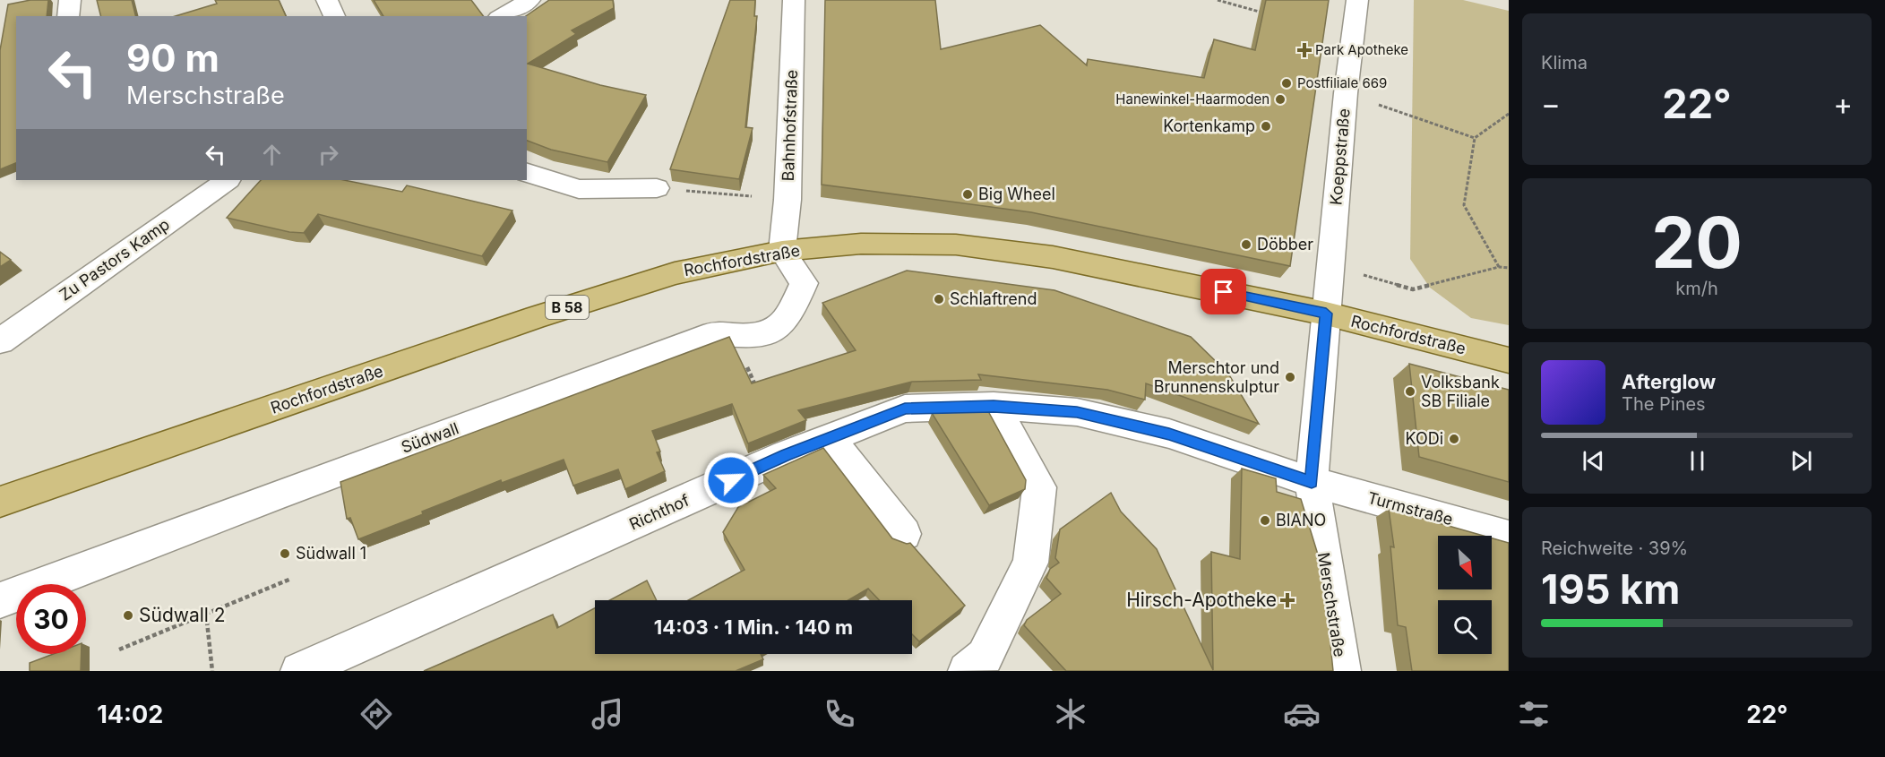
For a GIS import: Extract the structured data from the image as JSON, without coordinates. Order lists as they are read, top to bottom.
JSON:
{
  "streets": {
    "main road": ["Rochfordstraße", "B 58"],
    "street": [
      "Bahnhofstraße",
      "Koeppstraße",
      "Zu Pastors Kamp",
      "Südwall",
      "Turmstraße",
      "Richthof",
      "Merschstraße"
    ]
  },
  "crossings": [
    ["Bahnhofstraße", "Rochfordstraße"],
    ["Bahnhofstraße", "Südwall"],
    ["Koeppstraße", "Rochfordstraße"],
    ["Koeppstraße", "Merschstraße"],
    ["Rochfordstraße", "Südwall"],
    ["Rochfordstraße", "Merschstraße"],
    ["Turmstraße", "Richthof"],
    ["Turmstraße", "Merschstraße"],
    ["Richthof", "Merschstraße"]
  ],
  "places": {
    "health": ["Park Apotheke", "Hirsch-Apotheke"],
    "other": [
      "Postfiliale 669",
      "Hanewinkel-Haarmoden",
      "Kortenkamp",
      "Big Wheel",
      "Döbber",
      "Schlaftrend",
      "Merschtor und Brunnenskulptur",
      "Volksbank SB Filiale",
      "KODi",
      "BIANO",
      "Südwall 1",
      "Südwall 2"
    ]
  },
  "north": "bottom right",
  "page": {
    "tile": [
      "Klima",
      ["20", "km/h"],
      ["Reichweite · 39%", "195 km"]
    ],
    "turn": ["90 m", "Merschstraße"],
    "heat": ["−", "22°", "+"],
    "song": ["Afterglow", "The Pines"],
    "limit": "30",
    "trip": "14:03 · 1 Min. · 140 m",
    "tabs": ["14:02", "22°"]
  }
}
